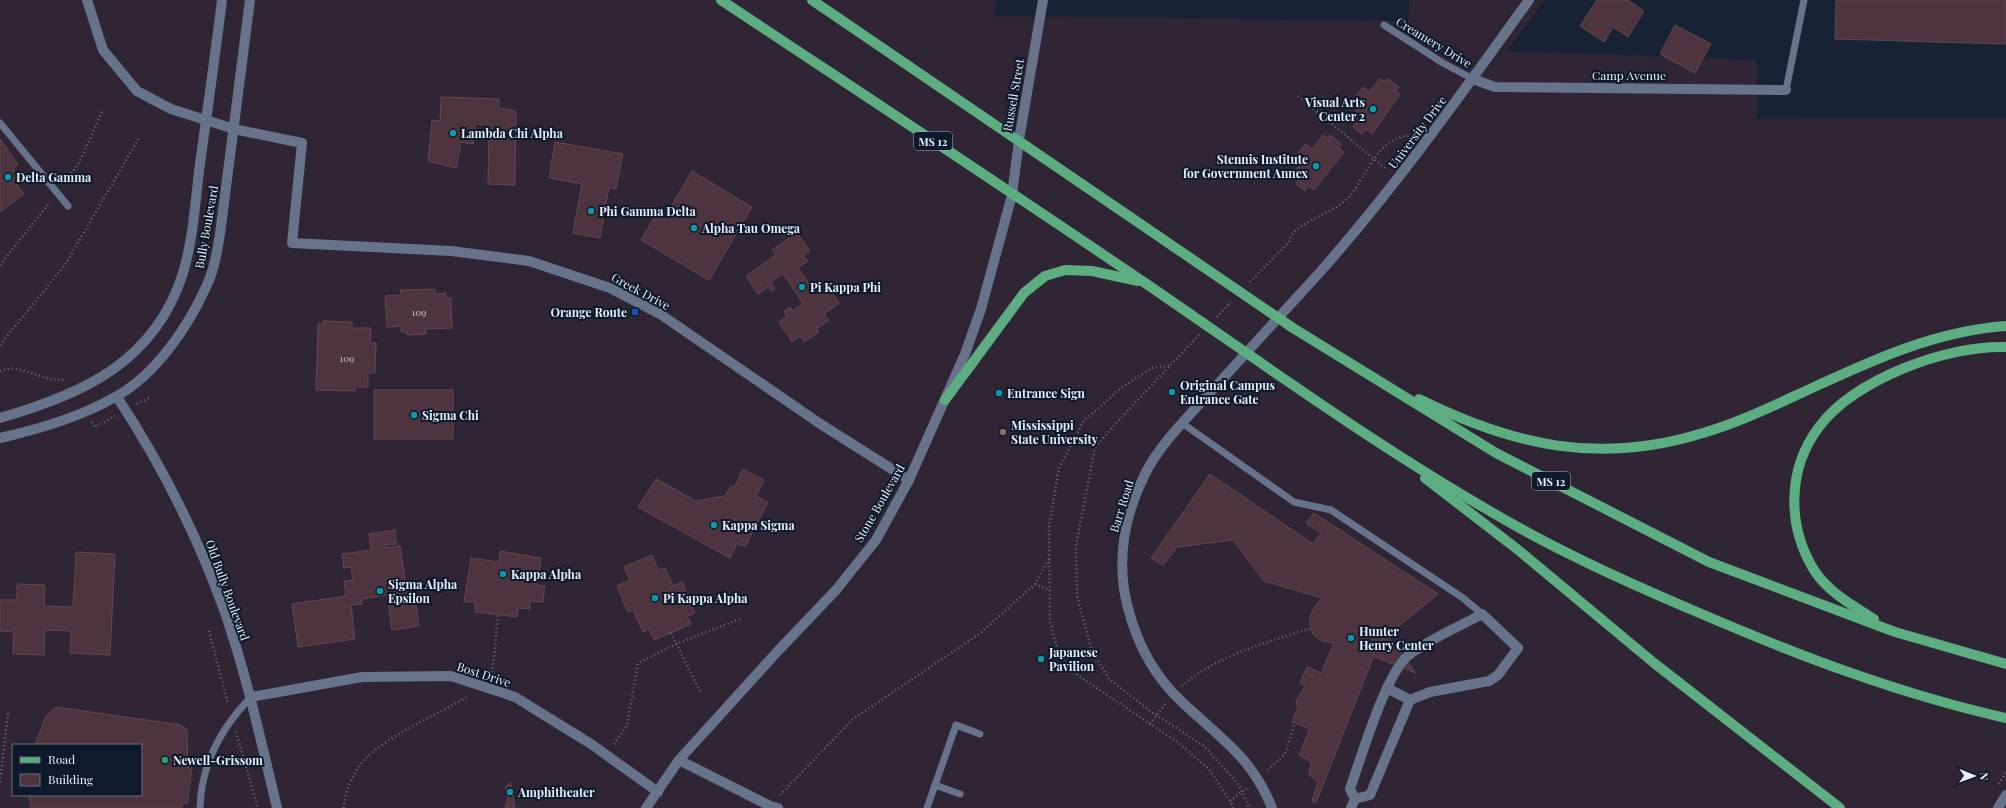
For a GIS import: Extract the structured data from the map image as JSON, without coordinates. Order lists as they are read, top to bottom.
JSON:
{
  "streets": {
    "main road": ["MS 12"],
    "street": [
      "Camp Avenue",
      "Russell Street",
      "University Drive",
      "Bully Boulevard",
      "Greek Drive",
      "Stone Boulevard",
      "Barr Road",
      "Old Bully Boulevard",
      "Bost Drive"
    ],
    "lane": ["Creamery Drive"]
  },
  "crossings": [
    ["Creamery Drive", "Camp Avenue"],
    ["Creamery Drive", "University Drive"],
    ["Camp Avenue", "University Drive"],
    ["Russell Street", "MS 12"],
    ["Russell Street", "Stone Boulevard"],
    ["University Drive", "Barr Road"],
    ["MS 12", "Stone Boulevard"],
    ["Bully Boulevard", "Greek Drive"],
    ["Bully Boulevard", "Old Bully Boulevard"],
    ["Greek Drive", "Stone Boulevard"],
    ["Stone Boulevard", "Bost Drive"],
    ["Old Bully Boulevard", "Bost Drive"]
  ],
  "places": {
    "other": [
      "Visual Arts Center 2",
      "Lambda Chi Alpha",
      "Stennis Institute for Government Annex",
      "Delta Gamma",
      "Phi Gamma Delta",
      "Alpha Tau Omega",
      "Pi Kappa Phi",
      "Original Campus Entrance Gate",
      "Entrance Sign",
      "Sigma Chi",
      "Mississippi State University",
      "Kappa Sigma",
      "Kappa Alpha",
      "Sigma Alpha Epsilon",
      "Pi Kappa Alpha",
      "Hunter Henry Center",
      "Japanese Pavilion",
      "Newell-Grissom",
      "Amphitheater"
    ],
    "transit": ["Orange Route"]
  },
  "house_numbers": ["109", "109"],
  "legend": ["Road", "Building"],
  "north": "right"
}
